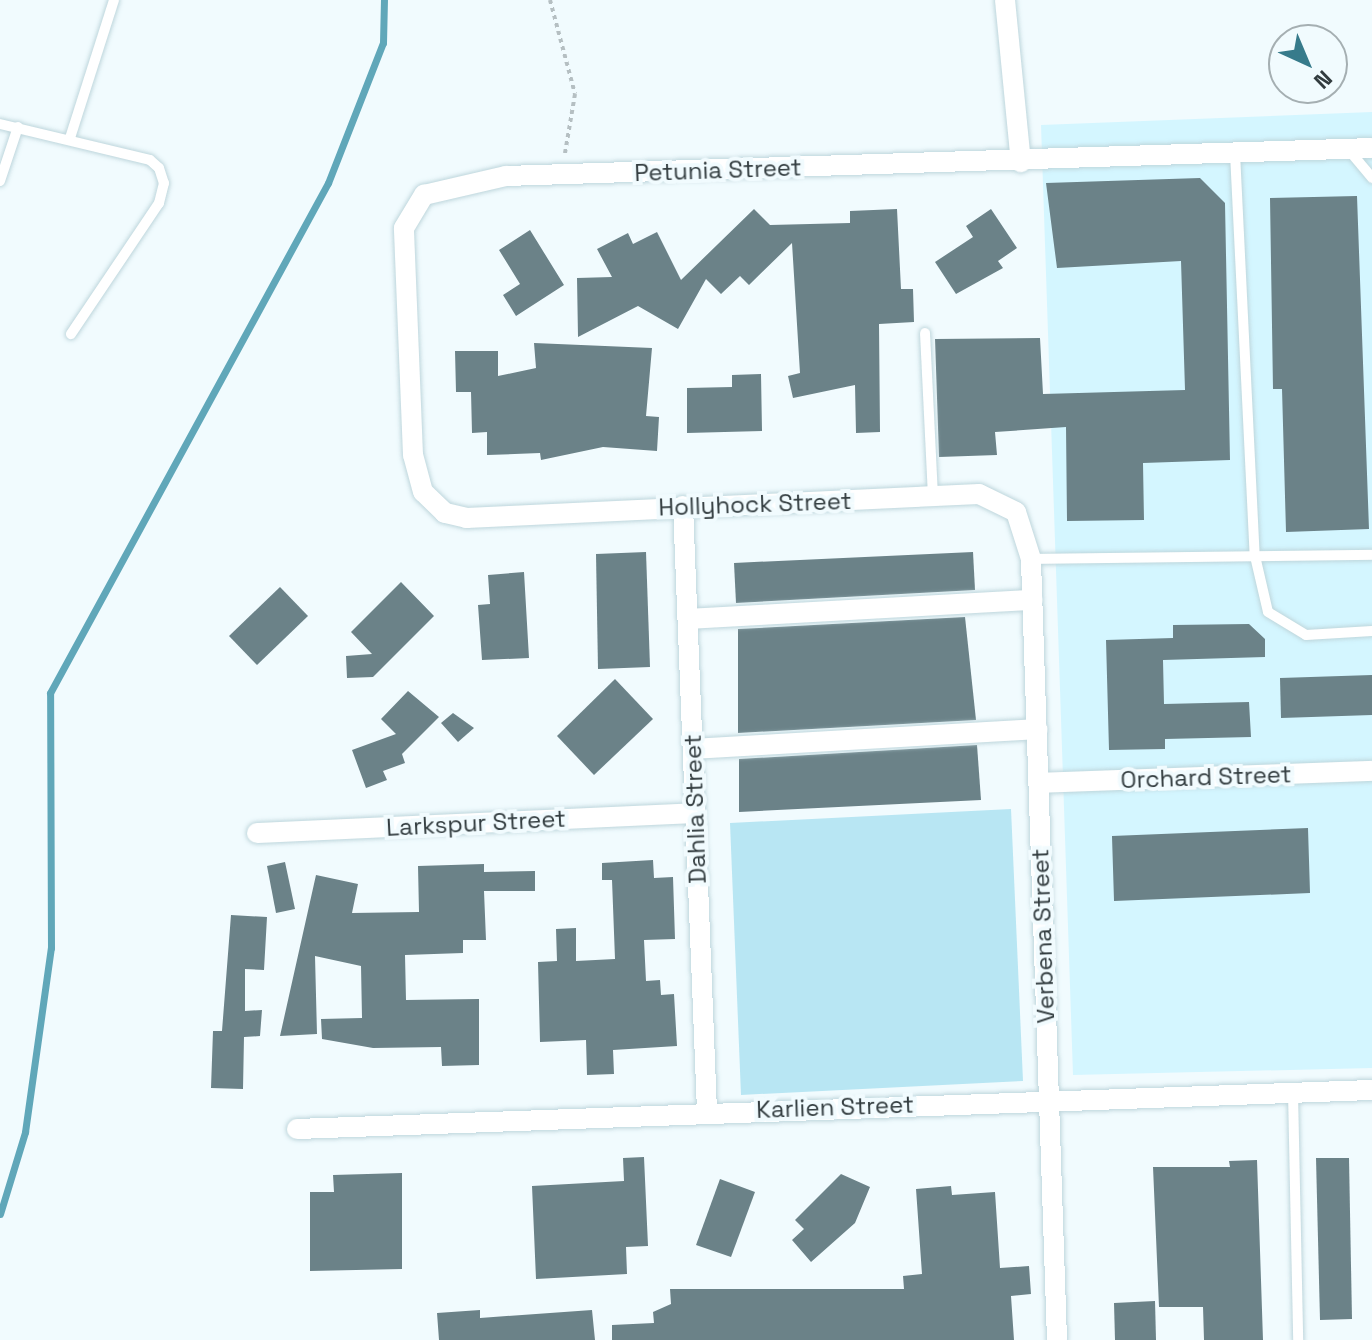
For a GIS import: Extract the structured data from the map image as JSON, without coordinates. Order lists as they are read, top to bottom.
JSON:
{
  "streets": {
    "street": [
      "Petunia Street",
      "Hollyhock Street",
      "Orchard Street",
      "Dahlia Street",
      "Larkspur Street",
      "Verbena Street",
      "Karlien Street"
    ]
  },
  "crossings": [
    ["Petunia Street", "Hollyhock Street"],
    ["Hollyhock Street", "Dahlia Street"],
    ["Hollyhock Street", "Verbena Street"],
    ["Orchard Street", "Verbena Street"],
    ["Dahlia Street", "Larkspur Street"],
    ["Dahlia Street", "Karlien Street"],
    ["Verbena Street", "Karlien Street"]
  ],
  "north": "bottom right"
}
